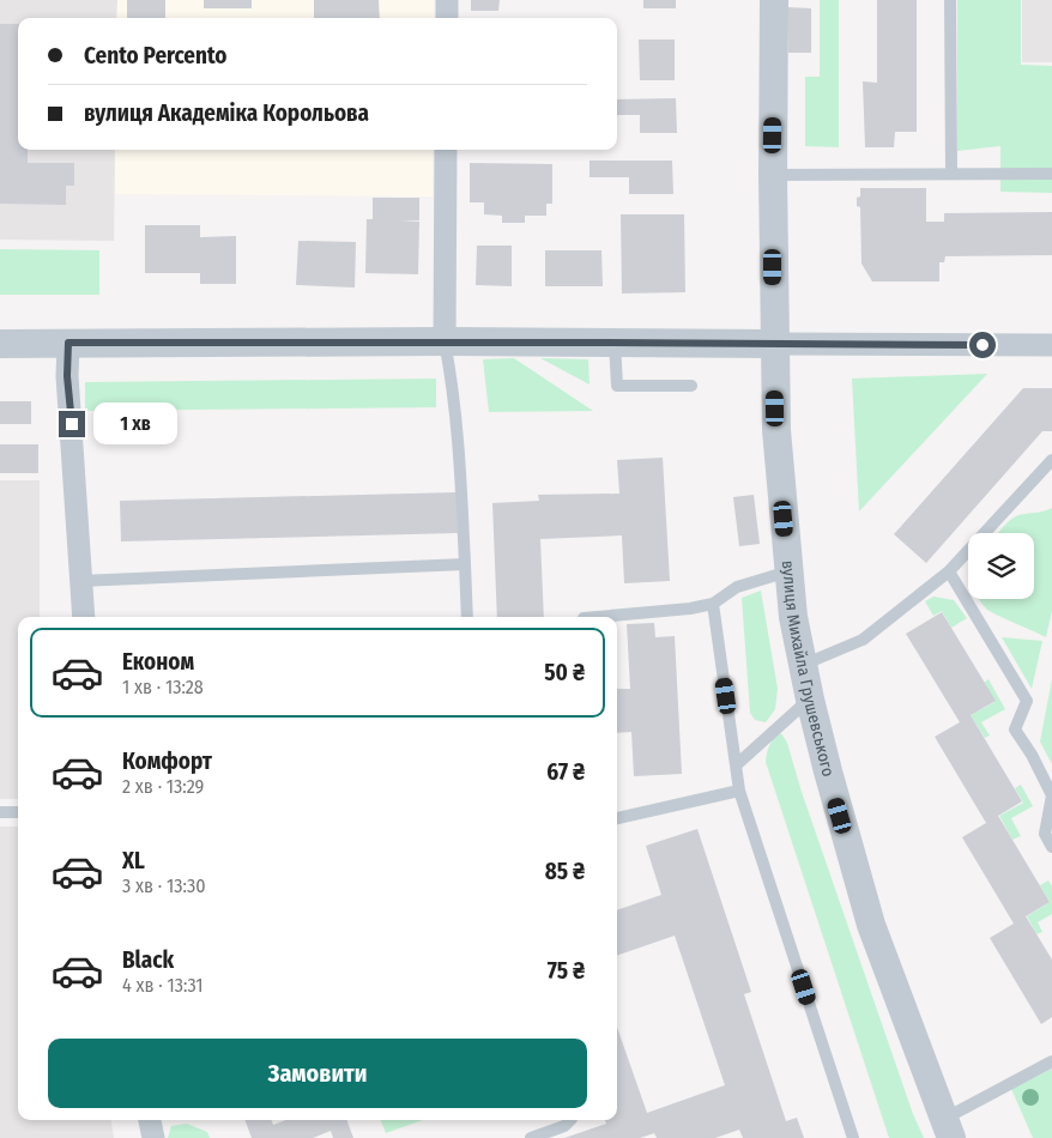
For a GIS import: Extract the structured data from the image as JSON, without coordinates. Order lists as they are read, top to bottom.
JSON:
{
  "streets": {
    "street": ["вулиця Михайла Грушевського"]
  },
  "page": {
    "banner": ["Cento Percento", "вулиця Академіка Корольова"],
    "bubble": "1 хв",
    "list": [
      {
        "name": "Економ",
        "note": "1 хв · 13:28",
        "value": "50 ₴"
      },
      {
        "name": "Комфорт",
        "note": "2 хв · 13:29",
        "value": "67 ₴"
      },
      {
        "name": "XL",
        "note": "3 хв · 13:30",
        "value": "85 ₴"
      },
      {
        "name": "Black",
        "note": "4 хв · 13:31",
        "value": "75 ₴"
      }
    ],
    "buttons": "Замовити"
  }
}
